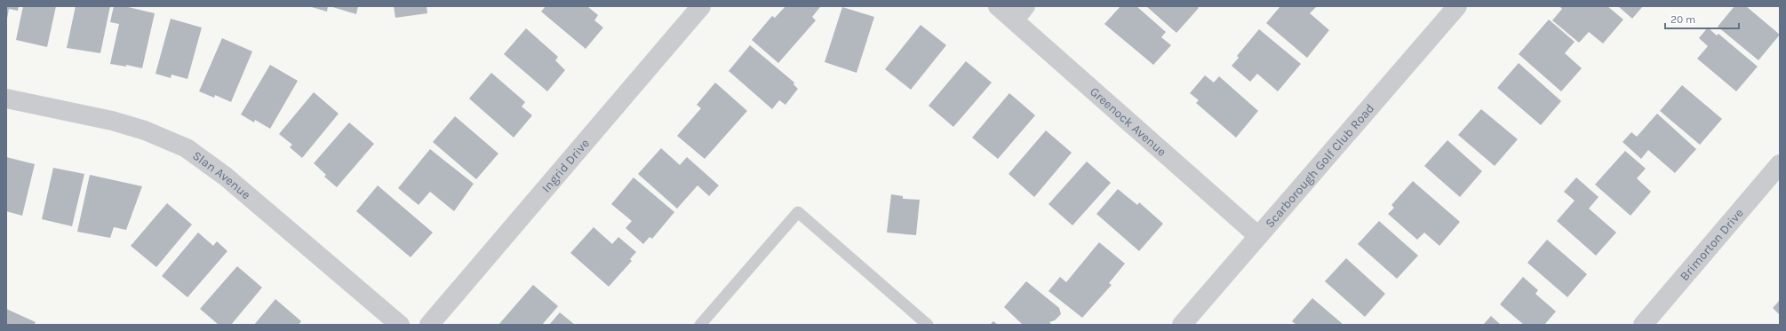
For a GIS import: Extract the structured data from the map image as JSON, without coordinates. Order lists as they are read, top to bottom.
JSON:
{
  "streets": {
    "street": [
      "Greenock Avenue",
      "Ingrid Drive",
      "Scarborough Golf Club Road",
      "Slan Avenue",
      "Brimorton Drive"
    ]
  },
  "crossings": [
    ["Greenock Avenue", "Scarborough Golf Club Road"]
  ],
  "scale_bar": "20 m"
}
